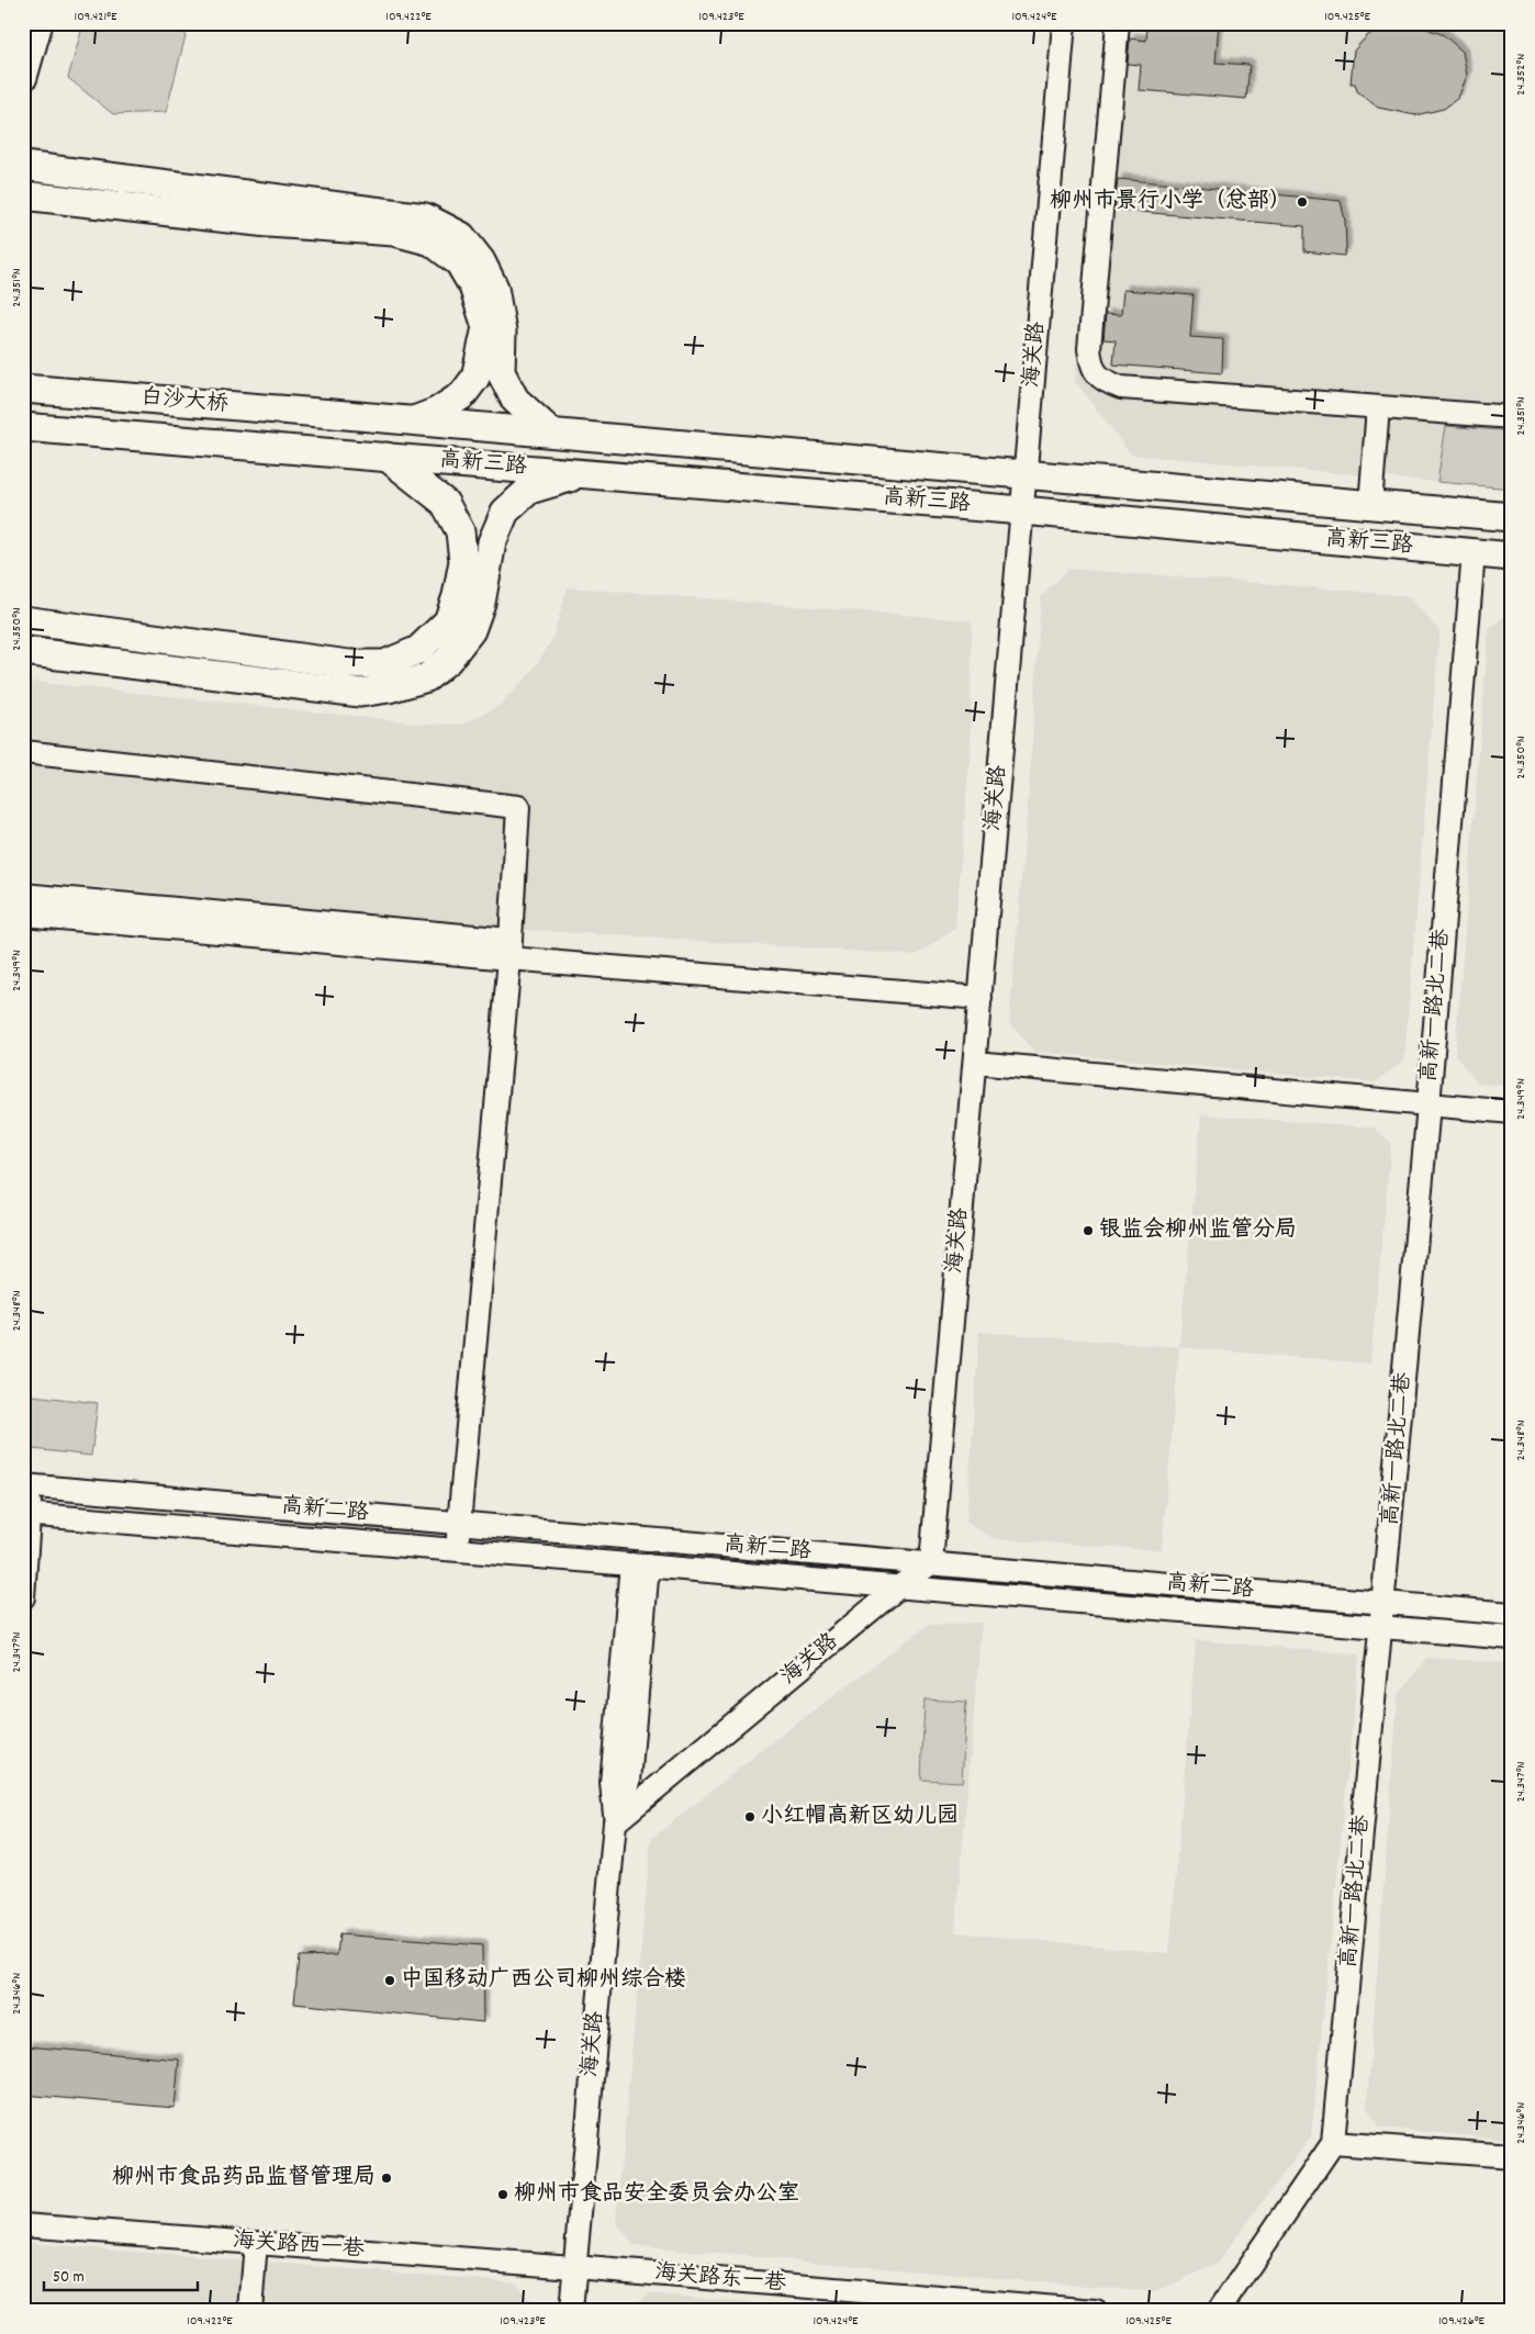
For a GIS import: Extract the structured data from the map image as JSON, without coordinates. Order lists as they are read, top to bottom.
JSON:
{
  "streets": {
    "main road": ["白沙大桥", "高新三路"],
    "street": [
      "海关路",
      "高新一路北二巷",
      "高新二路",
      "海关路西一巷",
      "海关路东一巷"
    ]
  },
  "crossings": [
    ["海关路", "高新三路"],
    ["海关路", "高新二路"],
    ["海关路", "海关路西一巷"],
    ["海关路", "海关路东一巷"],
    ["白沙大桥", "高新三路"],
    ["高新三路", "高新一路北二巷"],
    ["高新一路北二巷", "高新二路"],
    ["海关路西一巷", "海关路东一巷"]
  ],
  "places": [
    "柳州市景行小学（总部）",
    "银监会柳州监管分局",
    "小红帽高新区幼儿园",
    "中国移动广西公司柳州综合楼",
    "柳州市食品药品监督管理局",
    "柳州市食品安全委员会办公室"
  ],
  "scale_bar": "50 m",
  "coordinates": [
    "109.421°E",
    "109.422°E",
    "109.423°E",
    "109.424°E",
    "109.425°E",
    "24.352°N",
    "24.351°N",
    "24.350°N",
    "24.349°N",
    "24.348°N",
    "24.347°N",
    "24.346°N",
    "109.426°E"
  ]
}
